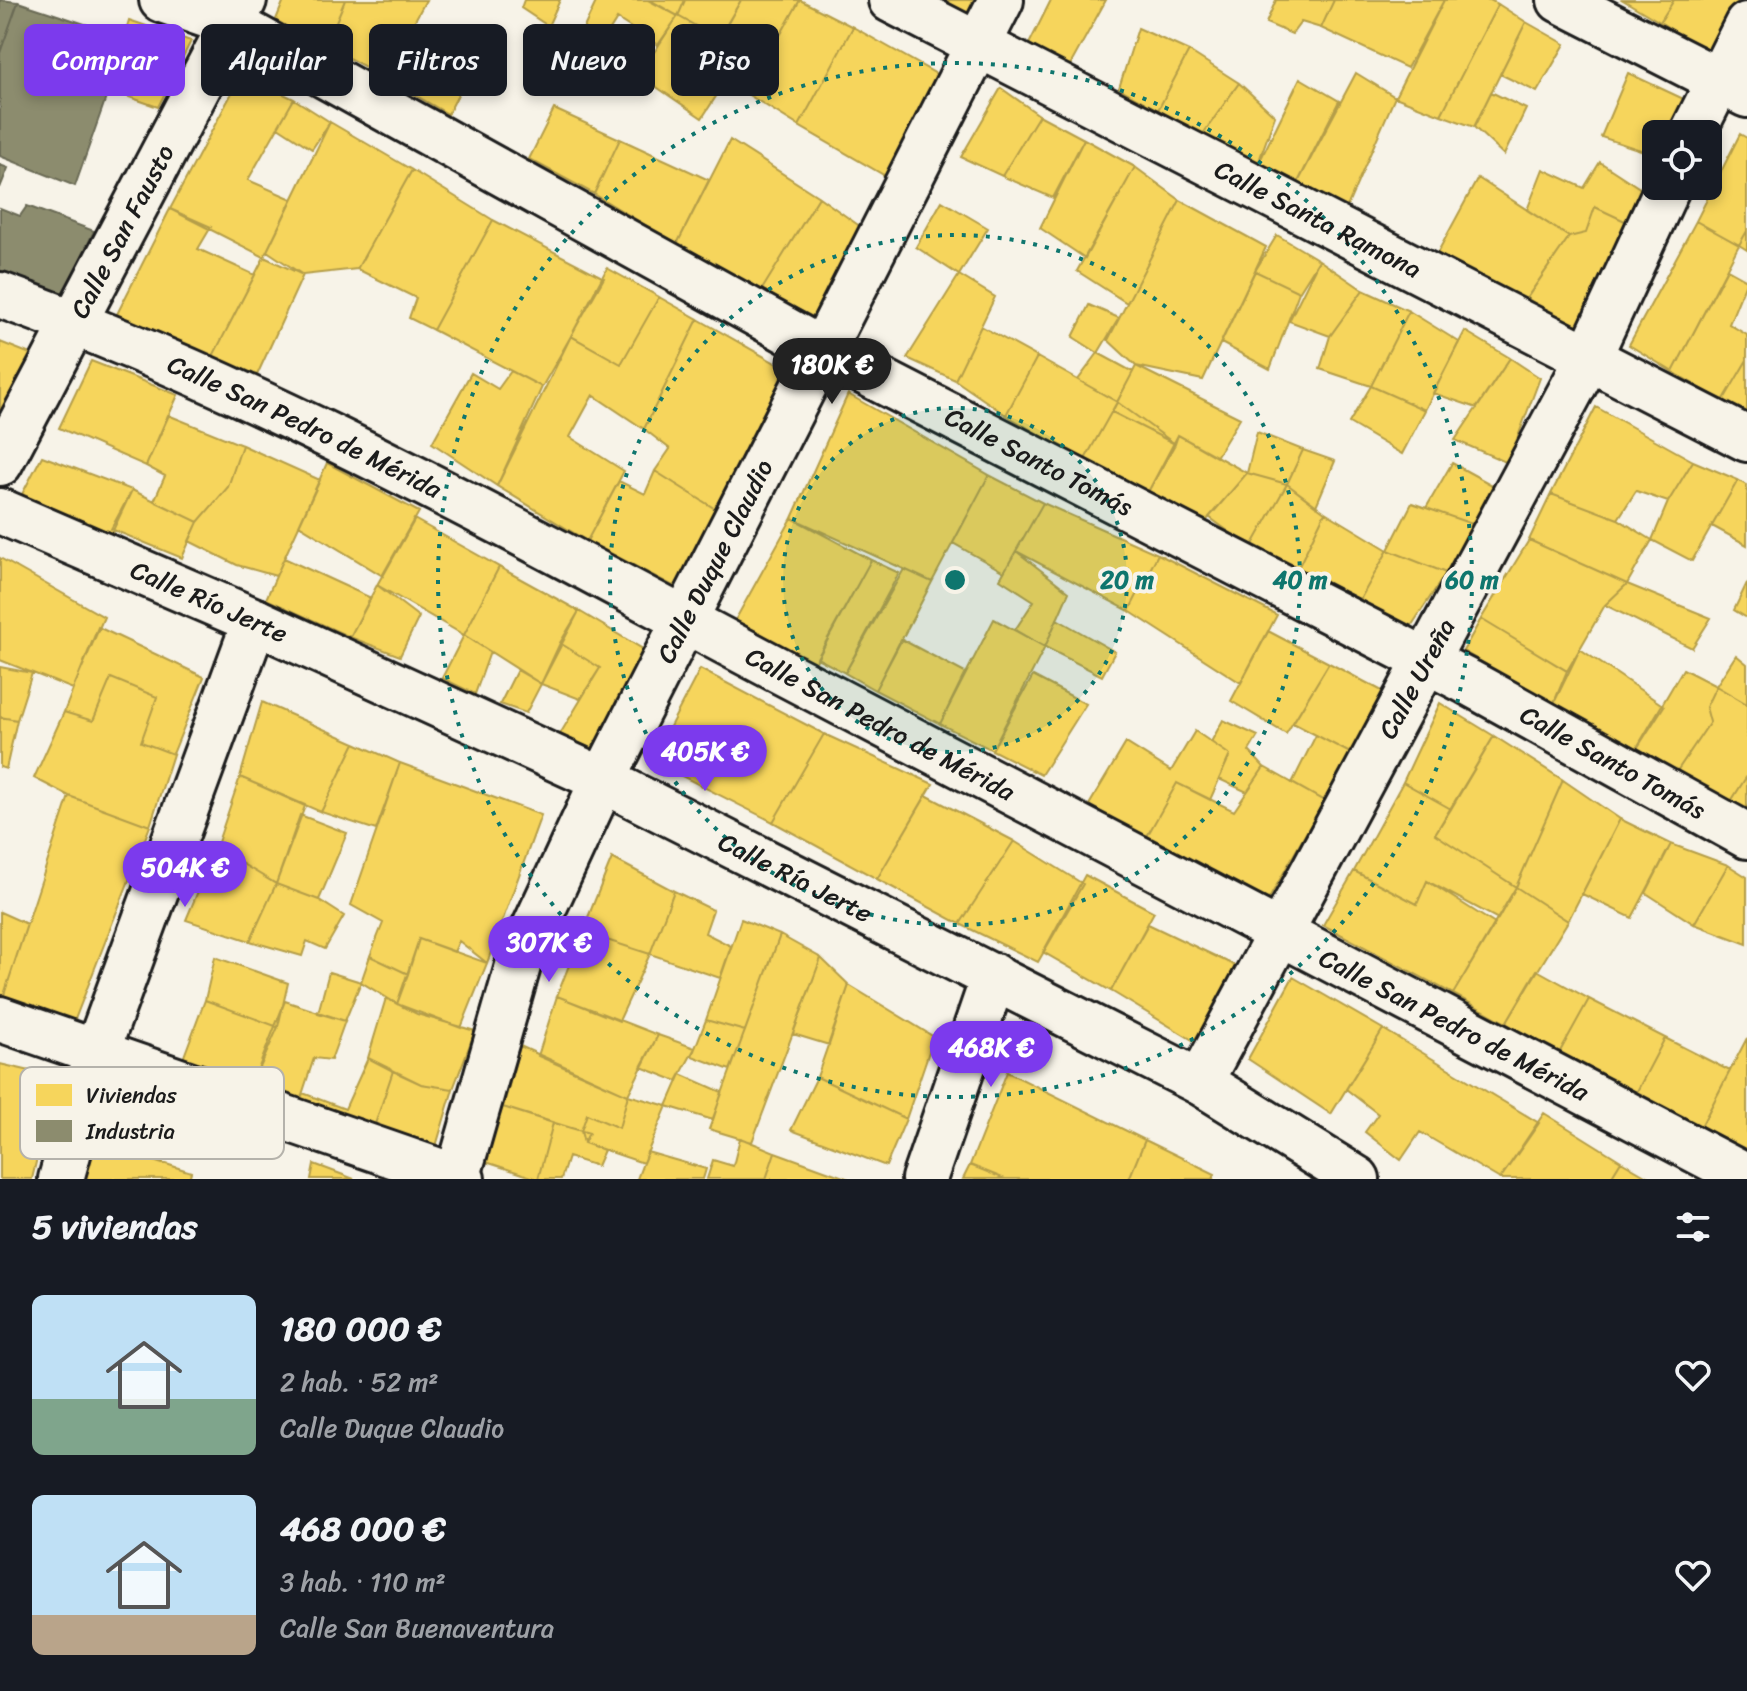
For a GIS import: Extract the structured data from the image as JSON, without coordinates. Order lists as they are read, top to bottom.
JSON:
{
  "streets": {
    "street": [
      "Calle Santa Ramona",
      "Calle San Fausto",
      "Calle San Pedro de Mérida",
      "Calle Santo Tomás",
      "Calle Duque Claudio",
      "Calle Río Jerte",
      "Calle Ureña"
    ]
  },
  "crossings": [
    ["Calle Santa Ramona", "Calle Duque Claudio"],
    ["Calle Santa Ramona", "Calle Ureña"],
    ["Calle San Fausto", "Calle San Pedro de Mérida"],
    ["Calle San Fausto", "Calle Santo Tomás"],
    ["Calle San Pedro de Mérida", "Calle Duque Claudio"],
    ["Calle San Pedro de Mérida", "Calle Ureña"],
    ["Calle Santo Tomás", "Calle Duque Claudio"],
    ["Calle Santo Tomás", "Calle Ureña"],
    ["Calle Duque Claudio", "Calle Río Jerte"],
    ["Calle Río Jerte", "Calle Ureña"]
  ],
  "legend": ["Viviendas", "Industria"],
  "page": {
    "chip": [
      "Comprar",
      "Alquilar",
      "Filtros",
      "Nuevo",
      "Piso"
    ],
    "price": [
      "180K €",
      "405K €",
      "504K €",
      "307K €",
      "468K €"
    ],
    "heading": "5 viviendas",
    "list": [
      {
        "name": "180 000 €",
        "note": "2 hab. · 52 m² · Calle Duque Claudio"
      },
      {
        "name": "468 000 €",
        "note": "3 hab. · 110 m² · Calle San Buenaventura"
      }
    ]
  },
  "rings": ["20 m", "40 m", "60 m"]
}
